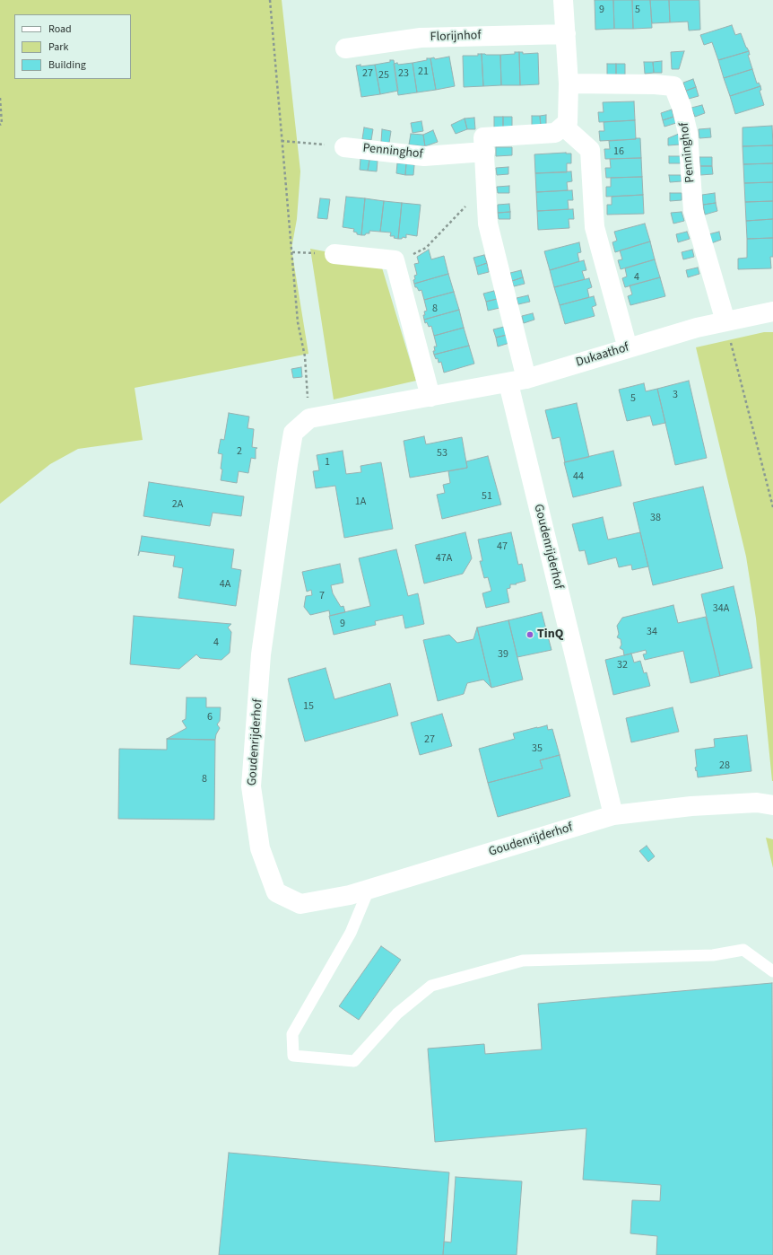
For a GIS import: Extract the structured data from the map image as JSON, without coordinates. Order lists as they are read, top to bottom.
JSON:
{
  "streets": {
    "street": [
      "Florijnhof",
      "Penninghof",
      "Dukaathof",
      "Goudenrijderhof"
    ]
  },
  "crossings": [
    ["Penninghof", "Dukaathof"],
    ["Dukaathof", "Goudenrijderhof"]
  ],
  "places": ["TinQ"],
  "house_numbers": [
    "9",
    "5",
    "21",
    "27",
    "23",
    "25",
    "16",
    "4",
    "8",
    "3",
    "5",
    "2",
    "53",
    "1",
    "44",
    "51",
    "1A",
    "2A",
    "38",
    "47",
    "47A",
    "4A",
    "7",
    "34A",
    "9",
    "34",
    "4",
    "39",
    "32",
    "15",
    "6",
    "27",
    "35",
    "28",
    "8"
  ],
  "legend": ["Road", "Park", "Building"]
}
